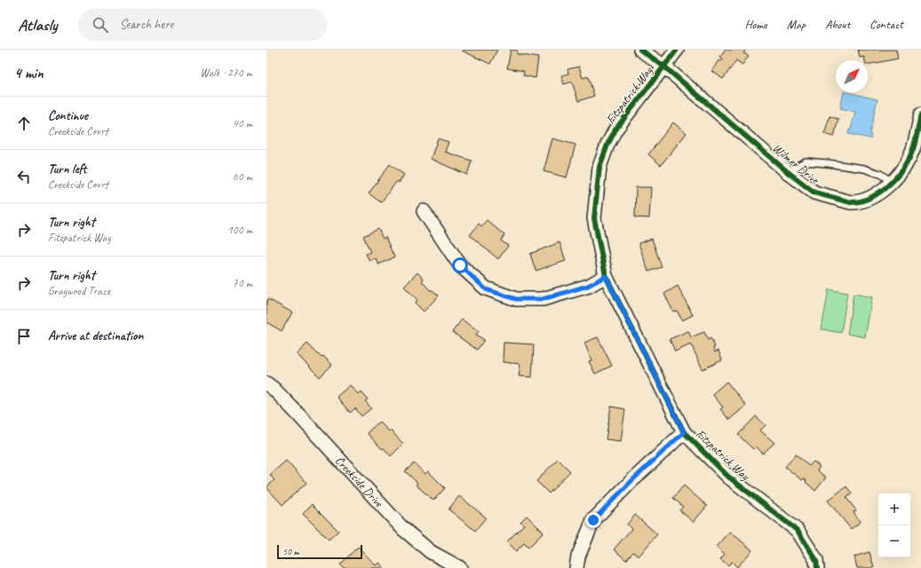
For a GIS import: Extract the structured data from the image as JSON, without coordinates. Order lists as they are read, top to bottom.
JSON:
{
  "streets": {
    "street": ["Fitzpatrick Way", "Wilmer Drive", "Creekside Drive"]
  },
  "crossings": [
    ["Fitzpatrick Way", "Wilmer Drive"]
  ],
  "scale_bar": "50 m",
  "north": "top right",
  "page": {
    "header": "Atlasly",
    "search": "Search here",
    "nav": [
      "Home",
      "Map",
      "About",
      "Contact"
    ],
    "heading": ["4 min", "Walk · 270 m"],
    "list": [
      ["Continue", "Creekside Court", "40 m"],
      ["Turn left", "Creekside Court", "60 m"],
      ["Turn right", "Fitzpatrick Way", "100 m"],
      ["Turn right", "Graywood Trace", "70 m"],
      "Arrive at destination"
    ],
    "map_buttons": ["+", "−"],
    "scale": "50 m"
  }
}
